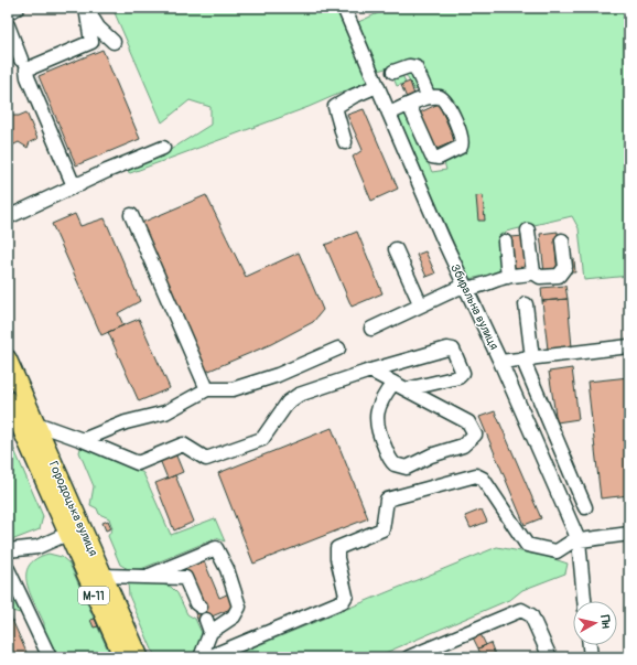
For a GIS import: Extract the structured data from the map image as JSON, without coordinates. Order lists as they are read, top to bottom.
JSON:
{
  "streets": {
    "main road": ["Городоцька вулиця", "М-11"],
    "street": ["Збиральна вулиця"]
  },
  "north": "right"
}
